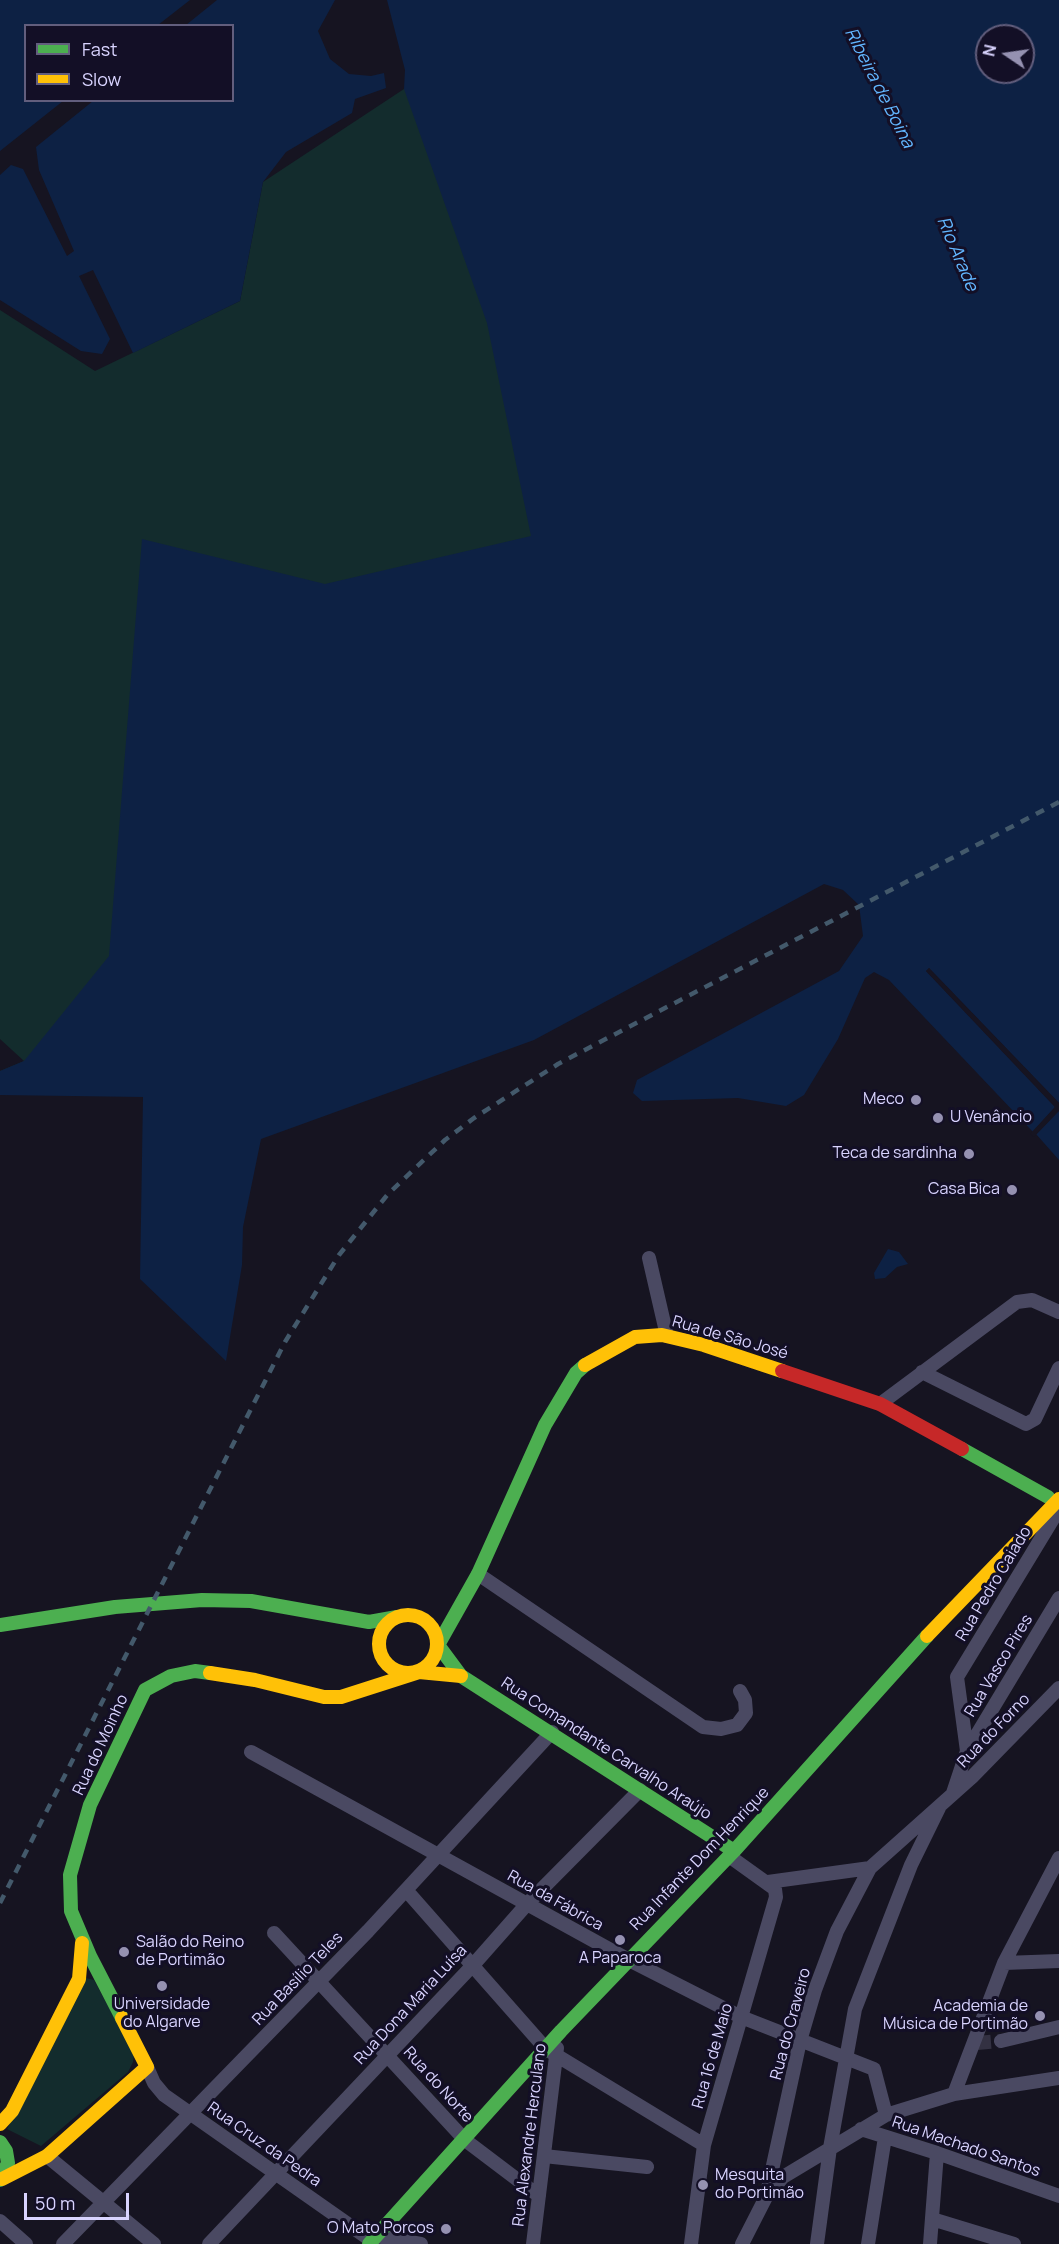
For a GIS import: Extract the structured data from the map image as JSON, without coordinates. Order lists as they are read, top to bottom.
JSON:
{
  "streets": {
    "street": [
      "Rua de São José",
      "Rua Pedro Caiado",
      "Rua Vasco Pires",
      "Rua do Forno",
      "Rua do Moinho",
      "Rua Comandante Carvalho Araújo",
      "Rua Infante Dom Henrique",
      "Rua da Fábrica",
      "Rua Basílio Teles",
      "Rua Dona Maria Luísa",
      "Rua do Craveiro",
      "Rua 16 de Maio",
      "Rua do Norte",
      "Rua Alexandre Herculano",
      "Rua Cruz da Pedra",
      "Rua Machado Santos"
    ]
  },
  "crossings": [
    ["Rua de São José", "Rua do Moinho"],
    ["Rua de São José", "Rua Infante Dom Henrique"],
    ["Rua Pedro Caiado", "Rua Vasco Pires"],
    ["Rua Vasco Pires", "Rua do Forno"],
    ["Rua do Forno", "Rua do Craveiro"],
    ["Rua do Moinho", "Rua Cruz da Pedra"],
    ["Rua Comandante Carvalho Araújo", "Rua Infante Dom Henrique"],
    ["Rua Comandante Carvalho Araújo", "Rua Basílio Teles"],
    ["Rua Comandante Carvalho Araújo", "Rua Dona Maria Luísa"],
    ["Rua Infante Dom Henrique", "Rua da Fábrica"],
    ["Rua Infante Dom Henrique", "Rua do Norte"],
    ["Rua Infante Dom Henrique", "Rua Alexandre Herculano"],
    ["Rua Infante Dom Henrique", "Rua Cruz da Pedra"],
    ["Rua da Fábrica", "Rua Basílio Teles"],
    ["Rua da Fábrica", "Rua Dona Maria Luísa"],
    ["Rua da Fábrica", "Rua do Craveiro"],
    ["Rua da Fábrica", "Rua 16 de Maio"],
    ["Rua Basílio Teles", "Rua do Norte"],
    ["Rua Basílio Teles", "Rua Cruz da Pedra"],
    ["Rua Dona Maria Luísa", "Rua do Norte"],
    ["Rua Dona Maria Luísa", "Rua Cruz da Pedra"],
    ["Rua do Norte", "Rua Alexandre Herculano"]
  ],
  "water": ["Ribeira de Boina", "Rio Arade"],
  "places": [
    "Meco",
    "U Venâncio",
    "Teca de sardinha",
    "Casa Bica",
    "A Paparoca",
    "Salão do Reino de Portimão",
    "Universidade do Algarve",
    "Academia de Música de Portimão",
    "Mesquita do Portimão",
    "O Mato Porcos"
  ],
  "legend": ["Fast", "Slow"],
  "scale_bar": "50 m",
  "north": "left"
}
